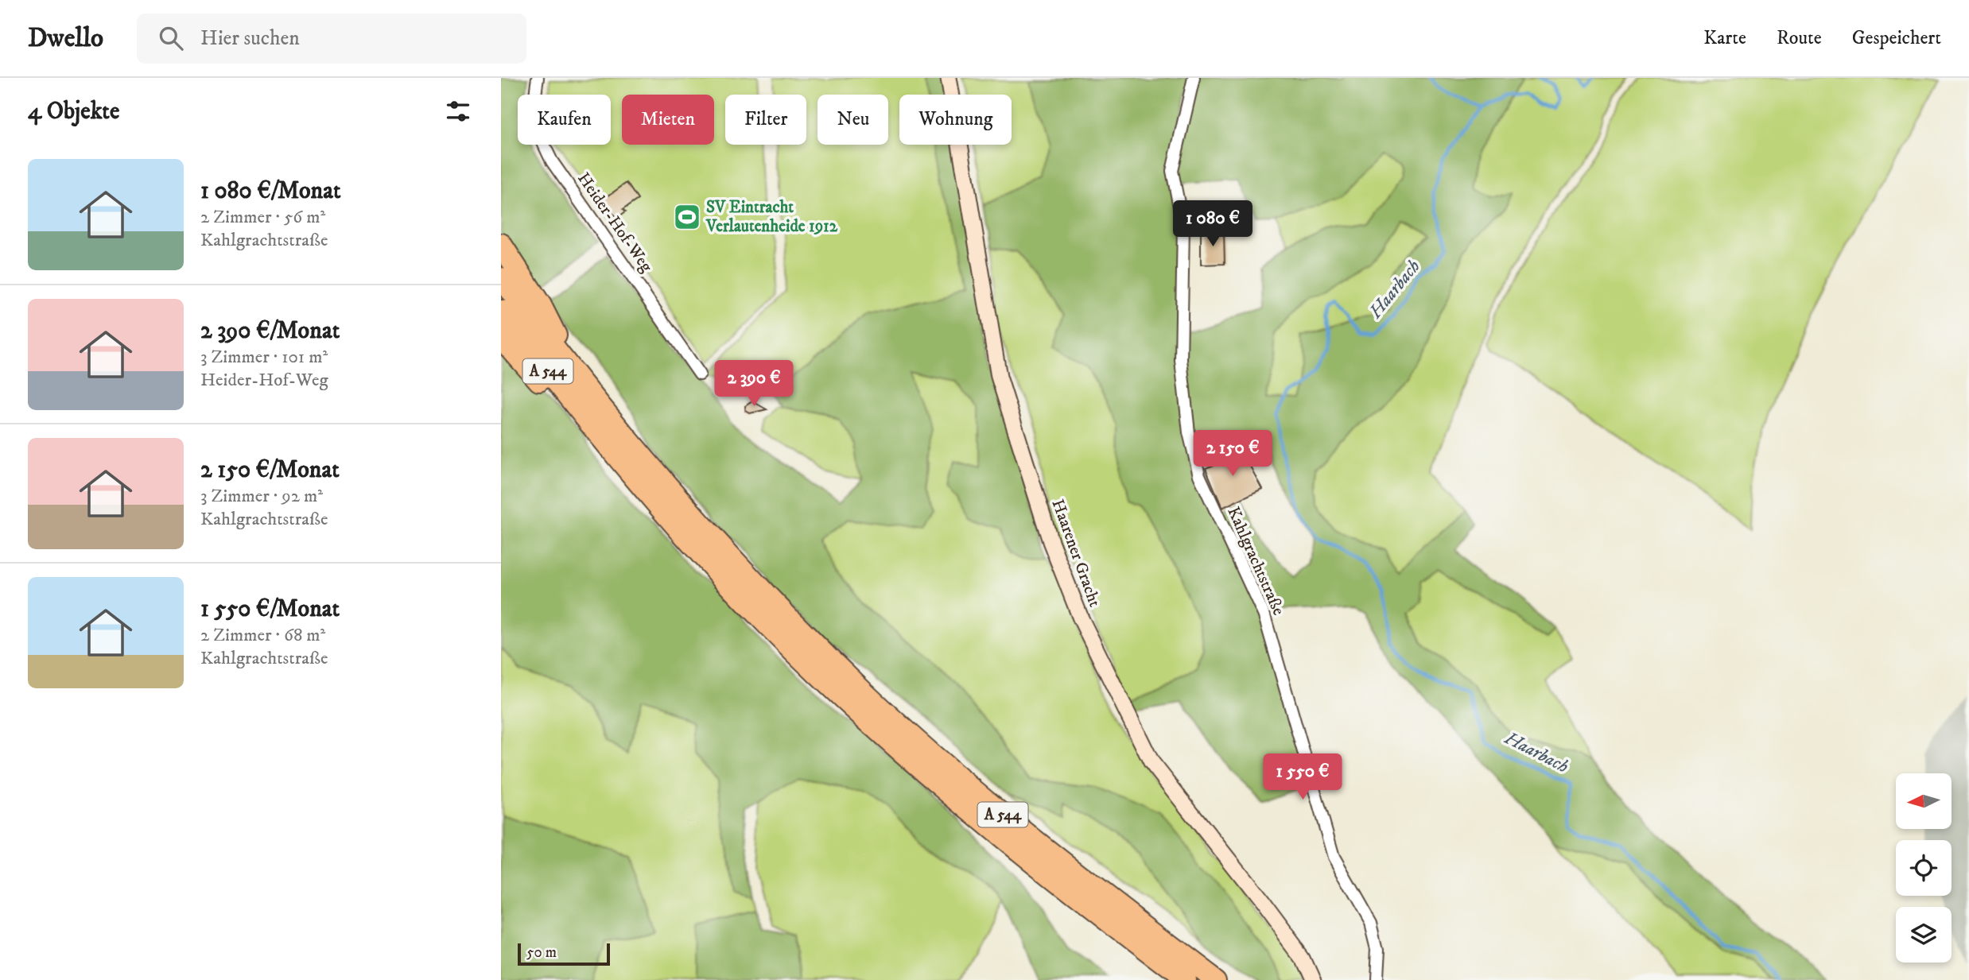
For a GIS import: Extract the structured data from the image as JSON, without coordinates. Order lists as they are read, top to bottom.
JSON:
{
  "streets": {
    "highway": ["A 544"],
    "main road": ["Haarener Gracht"],
    "street": ["Heider-Hof-Weg", "Kahlgrachtstraße"]
  },
  "water": ["Haarbach"],
  "places": {
    "sports": ["SV Eintracht Verlautenheide 1912"]
  },
  "scale_bar": "50 m",
  "north": "left",
  "page": {
    "header": "Dwello",
    "search": "Hier suchen",
    "nav": ["Karte", "Route", "Gespeichert"],
    "heading": "4 Objekte",
    "chip": [
      "Kaufen",
      "Mieten",
      "Filter",
      "Neu",
      "Wohnung"
    ],
    "list": [
      {
        "name": "1 080 €/Monat",
        "note": "2 Zimmer · 56 m² · Kahlgrachtstraße"
      },
      {
        "name": "2 390 €/Monat",
        "note": "3 Zimmer · 101 m² · Heider-Hof-Weg"
      },
      {
        "name": "2 150 €/Monat",
        "note": "3 Zimmer · 92 m² · Kahlgrachtstraße"
      },
      {
        "name": "1 550 €/Monat",
        "note": "2 Zimmer · 68 m² · Kahlgrachtstraße"
      }
    ],
    "price": [
      "1 080 €",
      "2 390 €",
      "2 150 €",
      "1 550 €"
    ],
    "scale": "50 m"
  }
}
